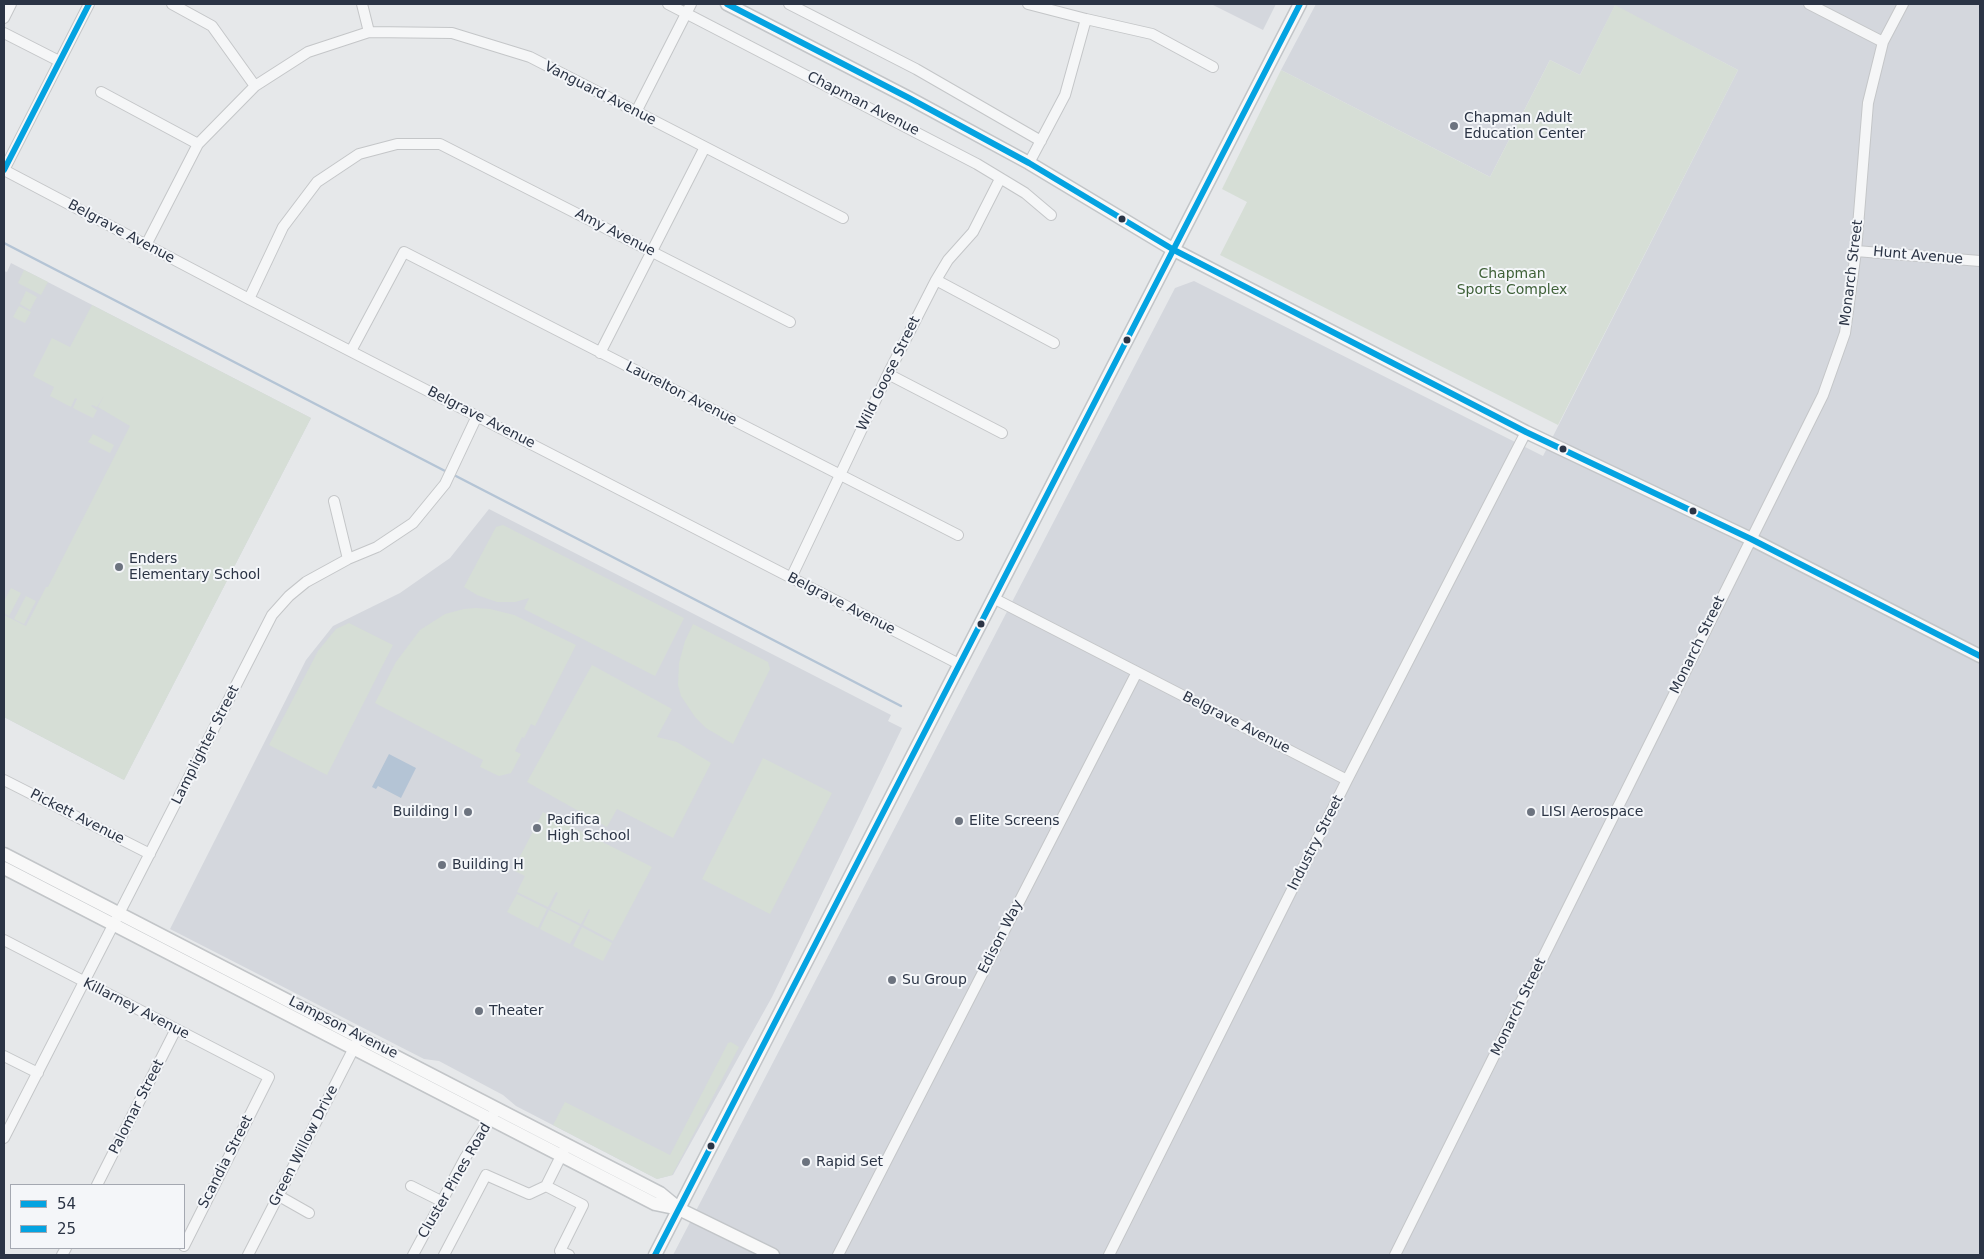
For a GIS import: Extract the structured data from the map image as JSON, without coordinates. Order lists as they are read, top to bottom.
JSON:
{
  "streets": {
    "main road": ["Lampson Avenue"],
    "street": [
      "Vanguard Avenue",
      "Chapman Avenue",
      "Belgrave Avenue",
      "Amy Avenue",
      "Hunt Avenue",
      "Monarch Street",
      "Wild Goose Street",
      "Laurelton Avenue",
      "Lamplighter Street",
      "Pickett Avenue",
      "Industry Street",
      "Edison Way",
      "Killarney Avenue",
      "Palomar Street",
      "Green Willow Drive",
      "Scandia Street",
      "Cluster Pines Road"
    ]
  },
  "crossings": [
    ["Vanguard Avenue", "Belgrave Avenue"],
    ["Chapman Avenue", "Wild Goose Street"],
    ["Belgrave Avenue", "Amy Avenue"],
    ["Belgrave Avenue", "Wild Goose Street"],
    ["Belgrave Avenue", "Laurelton Avenue"],
    ["Belgrave Avenue", "Lamplighter Street"],
    ["Belgrave Avenue", "Industry Street"],
    ["Belgrave Avenue", "Edison Way"],
    ["Hunt Avenue", "Monarch Street"],
    ["Wild Goose Street", "Laurelton Avenue"],
    ["Lamplighter Street", "Pickett Avenue"],
    ["Lamplighter Street", "Killarney Avenue"],
    ["Lamplighter Street", "Lampson Avenue"],
    ["Killarney Avenue", "Palomar Street"],
    ["Killarney Avenue", "Scandia Street"],
    ["Lampson Avenue", "Green Willow Drive"],
    ["Lampson Avenue", "Cluster Pines Road"]
  ],
  "parks": ["Chapman Sports Complex"],
  "places": [
    "Chapman Adult Education Center",
    "Enders Elementary School",
    "Building I",
    "LISI Aerospace",
    "Elite Screens",
    "Pacifica High School",
    "Building H",
    "Su Group",
    "Theater",
    "Rapid Set"
  ],
  "lines": ["transit line 54", "transit line 25"],
  "legend": ["54", "25"]
}
